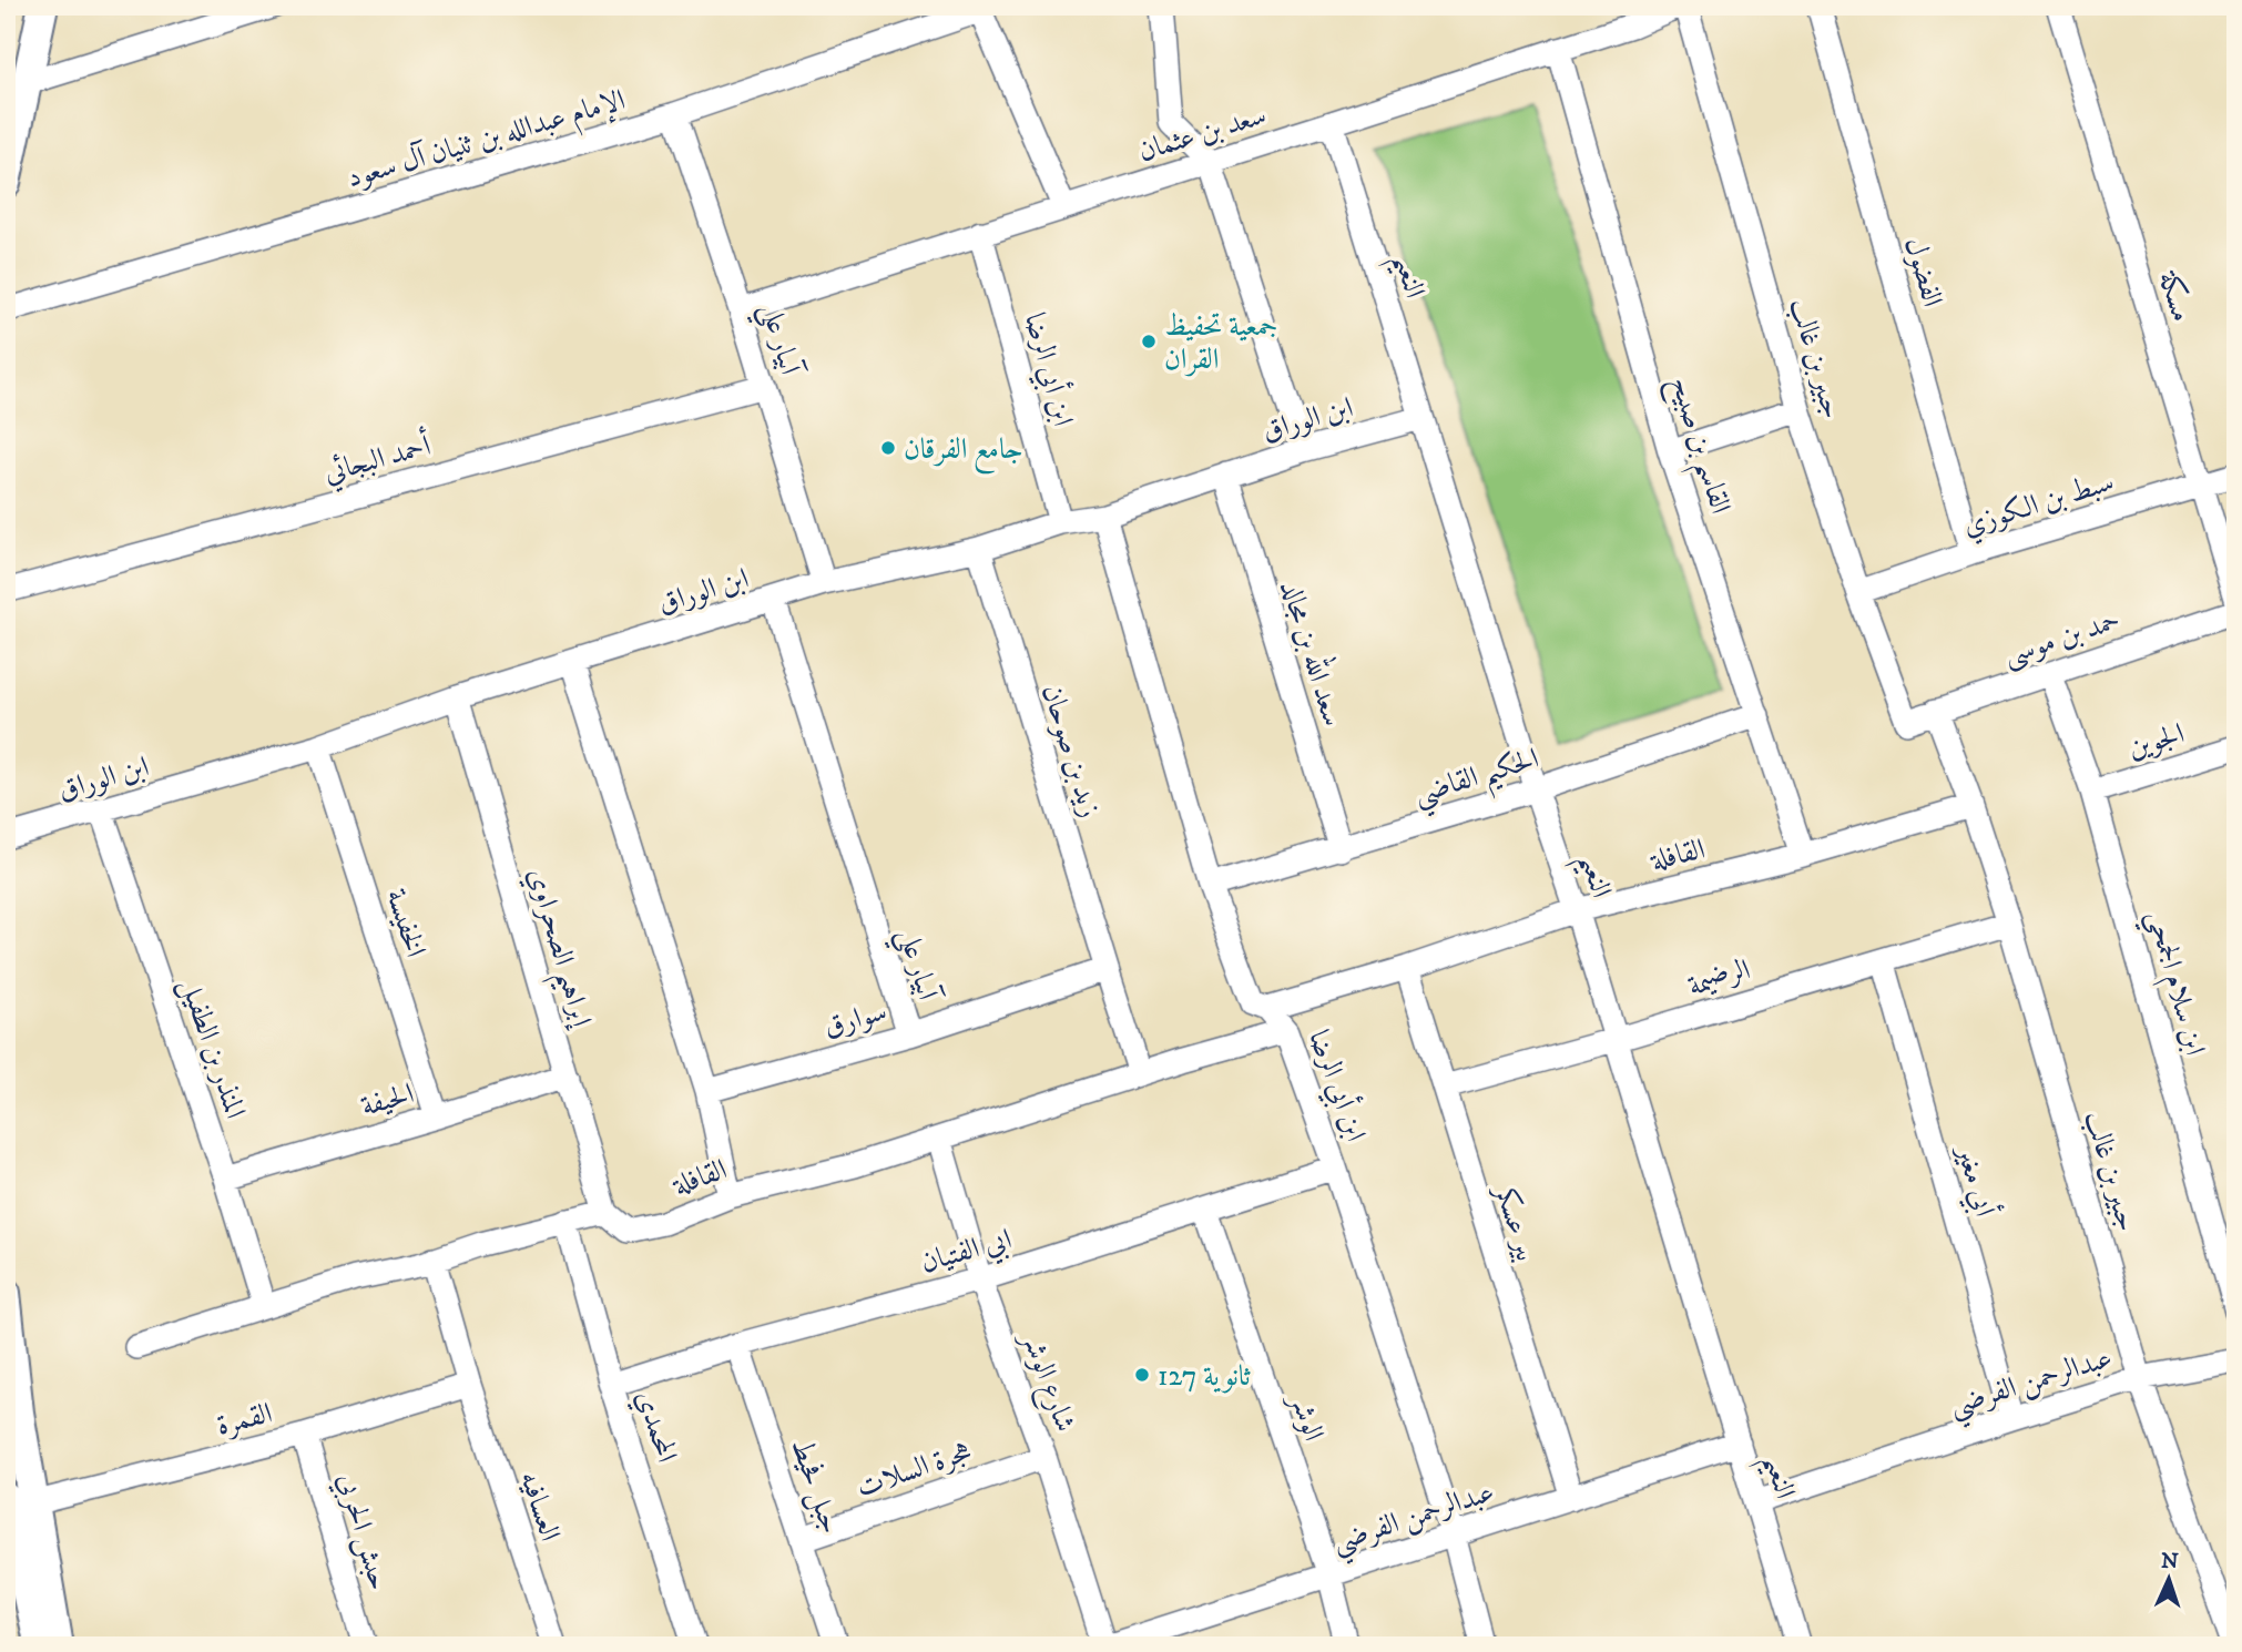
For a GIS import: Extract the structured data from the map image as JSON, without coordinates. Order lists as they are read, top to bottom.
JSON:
{
  "streets": {
    "street": [
      "سعد بن عثمان",
      "الإمام عبدالله بن ثنيان آل سعود",
      "الفضول",
      "النعيم",
      "مسكة",
      "آبيار علي",
      "جبير بن غالب",
      "ابن أبي الرضا",
      "ابن الوراق",
      "القاسم بن صبيح",
      "أحمد البجائي",
      "سبط بن الكوزي",
      "حمد بن موسى",
      "سعد الله بن مجالد",
      "الجوين",
      "زيد بن صوحان",
      "الحكيم القاضي",
      "القافلة",
      "الخفيسة",
      "إبراهيم الصحراوي",
      "الرضيمة",
      "ابن سلام الجمحي",
      "سوارق",
      "المنذر بن الطفيل",
      "الحيفة",
      "أبي مغير",
      "بير عسكر",
      "ابي الفتيان",
      "عبدالرحمن الفرضي",
      "شارع الوشر",
      "الوشر",
      "القمرة",
      "المحمدي",
      "هجرة السلات",
      "جبل فحيط",
      "العسافيه",
      "حبش الحربي"
    ]
  },
  "crossings": [
    ["سعد بن عثمان", "النعيم"],
    ["سعد بن عثمان", "آبيار علي"],
    ["سعد بن عثمان", "ابن أبي الرضا"],
    ["سعد بن عثمان", "القاسم بن صبيح"],
    ["الإمام عبدالله بن ثنيان آل سعود", "آبيار علي"],
    ["الفضول", "سبط بن الكوزي"],
    ["النعيم", "ابن الوراق"],
    ["النعيم", "الحكيم القاضي"],
    ["النعيم", "القافلة"],
    ["النعيم", "الرضيمة"],
    ["النعيم", "عبدالرحمن الفرضي"],
    ["مسكة", "سبط بن الكوزي"],
    ["آبيار علي", "ابن الوراق"],
    ["آبيار علي", "أحمد البجائي"],
    ["آبيار علي", "سوارق"],
    ["جبير بن غالب", "سبط بن الكوزي"],
    ["جبير بن غالب", "حمد بن موسى"],
    ["جبير بن غالب", "القافلة"],
    ["جبير بن غالب", "الرضيمة"],
    ["جبير بن غالب", "عبدالرحمن الفرضي"],
    ["ابن أبي الرضا", "ابن الوراق"],
    ["ابن أبي الرضا", "الحكيم القاضي"],
    ["ابن أبي الرضا", "القافلة"],
    ["ابن أبي الرضا", "ابي الفتيان"],
    ["ابن أبي الرضا", "عبدالرحمن الفرضي"],
    ["ابن الوراق", "سعد الله بن مجالد"],
    ["ابن الوراق", "زيد بن صوحان"],
    ["ابن الوراق", "الخفيسة"],
    ["ابن الوراق", "إبراهيم الصحراوي"],
    ["ابن الوراق", "المنذر بن الطفيل"],
    ["القاسم بن صبيح", "الحكيم القاضي"],
    ["القاسم بن صبيح", "القافلة"],
    ["حمد بن موسى", "ابن سلام الجمحي"],
    ["سعد الله بن مجالد", "الحكيم القاضي"],
    ["الجوين", "ابن سلام الجمحي"],
    ["زيد بن صوحان", "القافلة"],
    ["زيد بن صوحان", "سوارق"],
    ["القافلة", "إبراهيم الصحراوي"],
    ["القافلة", "بير عسكر"],
    ["القافلة", "شارع الوشر"],
    ["الخفيسة", "الحيفة"],
    ["إبراهيم الصحراوي", "الحيفة"],
    ["الرضيمة", "أبي مغير"],
    ["الرضيمة", "بير عسكر"],
    ["المنذر بن الطفيل", "الحيفة"],
    ["أبي مغير", "عبدالرحمن الفرضي"],
    ["بير عسكر", "عبدالرحمن الفرضي"],
    ["ابي الفتيان", "شارع الوشر"],
    ["ابي الفتيان", "الوشر"],
    ["ابي الفتيان", "المحمدي"],
    ["ابي الفتيان", "جبل فحيط"],
    ["عبدالرحمن الفرضي", "شارع الوشر"],
    ["عبدالرحمن الفرضي", "الوشر"],
    ["شارع الوشر", "هجرة السلات"],
    ["القمرة", "العسافيه"],
    ["القمرة", "حبش الحربي"],
    ["هجرة السلات", "جبل فحيط"]
  ],
  "places": ["جمعية تحفيظ القران", "جامع الفرقان", "ثانوية 127"],
  "north": "top"
}
